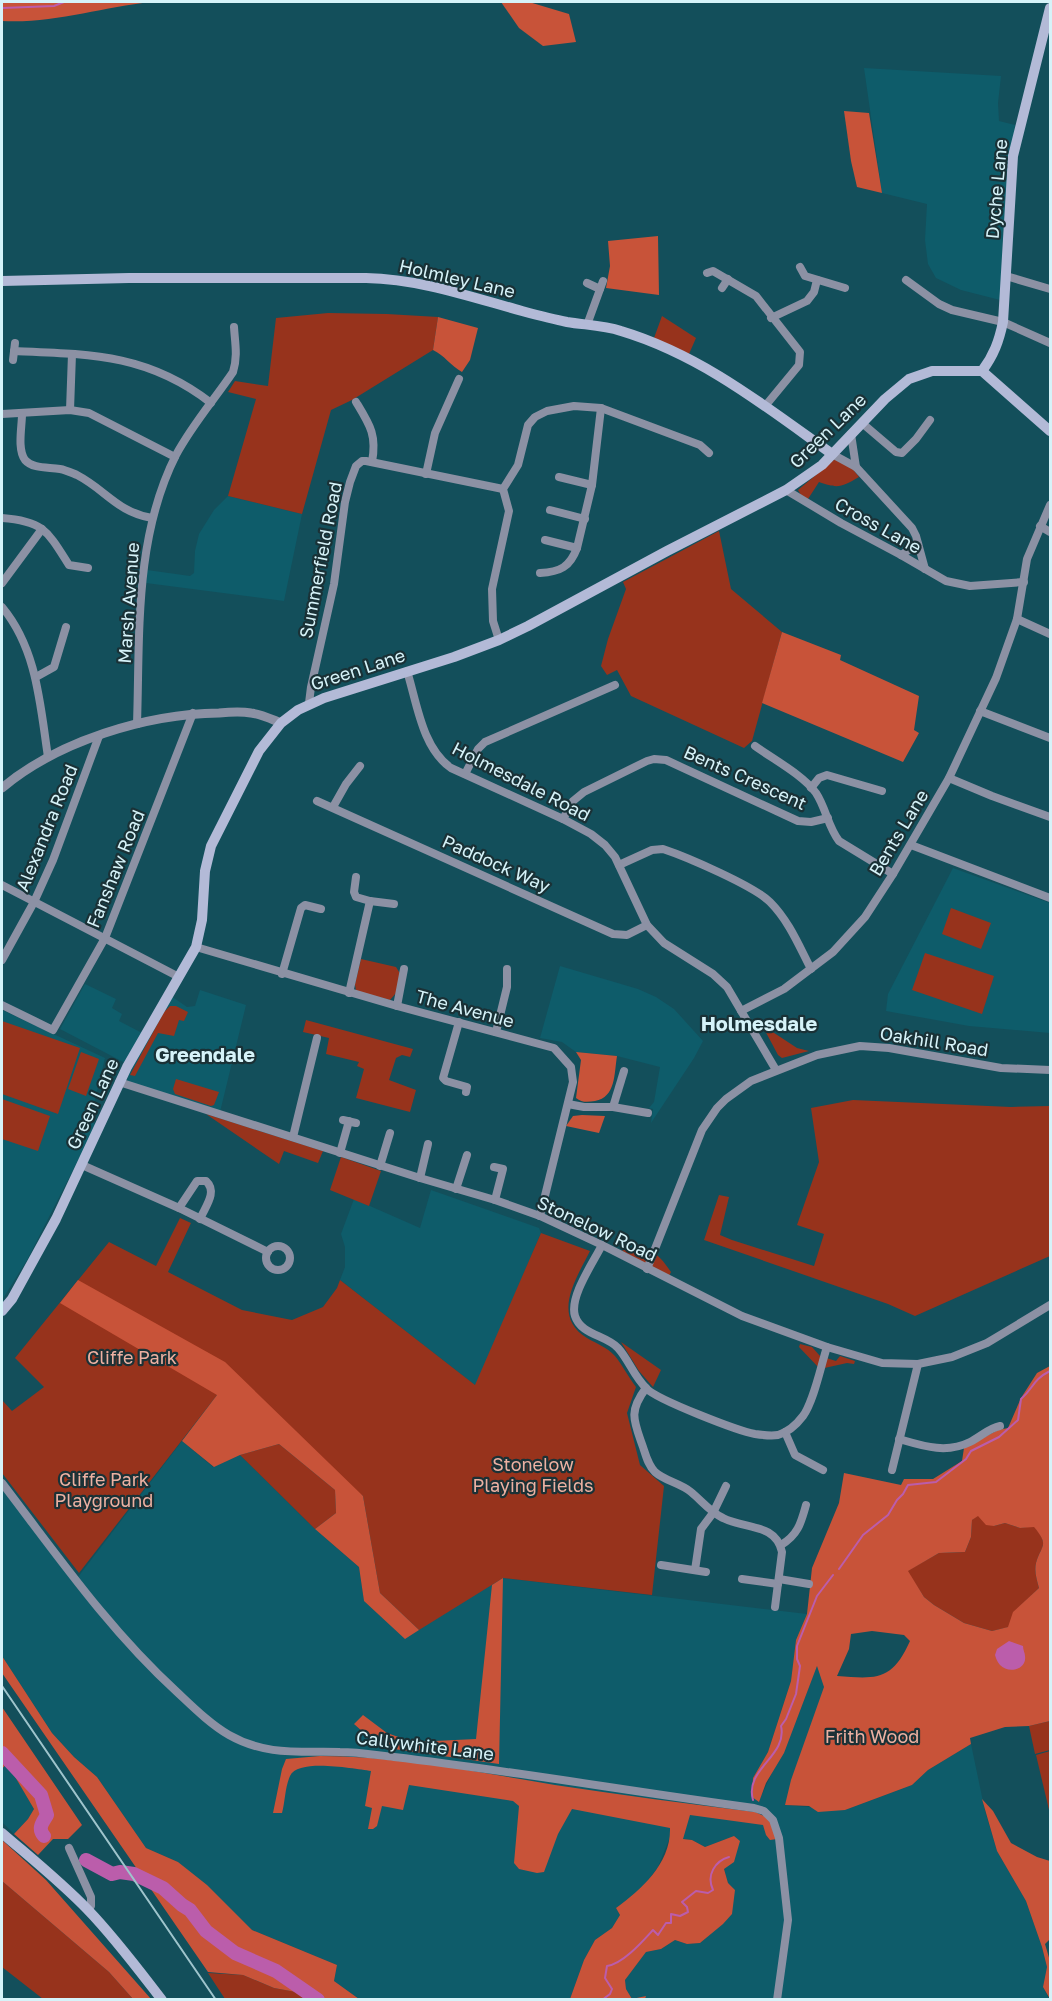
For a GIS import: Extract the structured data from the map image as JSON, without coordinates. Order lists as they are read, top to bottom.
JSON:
{
  "streets": {
    "main road": ["Dyche Lane", "Holmley Lane", "Green Lane"],
    "street": [
      "Cross Lane",
      "Summerfield Road",
      "Marsh Avenue",
      "Bents Crescent",
      "Holmesdale Road",
      "Alexandra Road",
      "Bents Lane",
      "Paddock Way",
      "Fanshaw Road",
      "The Avenue",
      "Oakhill Road",
      "Stonelow Road",
      "Callywhite Lane"
    ]
  },
  "crossings": [
    ["Dyche Lane", "Green Lane"],
    ["Holmley Lane", "Green Lane"],
    ["Green Lane", "Cross Lane"],
    ["Green Lane", "Summerfield Road"],
    ["Green Lane", "Holmesdale Road"],
    ["Green Lane", "The Avenue"],
    ["Green Lane", "Stonelow Road"],
    ["Cross Lane", "Bents Lane"],
    ["Bents Crescent", "Holmesdale Road"],
    ["Holmesdale Road", "Bents Lane"],
    ["Holmesdale Road", "Paddock Way"],
    ["Holmesdale Road", "Oakhill Road"],
    ["The Avenue", "Stonelow Road"],
    ["Oakhill Road", "Stonelow Road"]
  ],
  "districts": ["Holmesdale", "Greendale"],
  "parks": [
    "Cliffe Park",
    "Stonelow Playing Fields",
    "Cliffe Park Playground",
    "Frith Wood"
  ]
}
